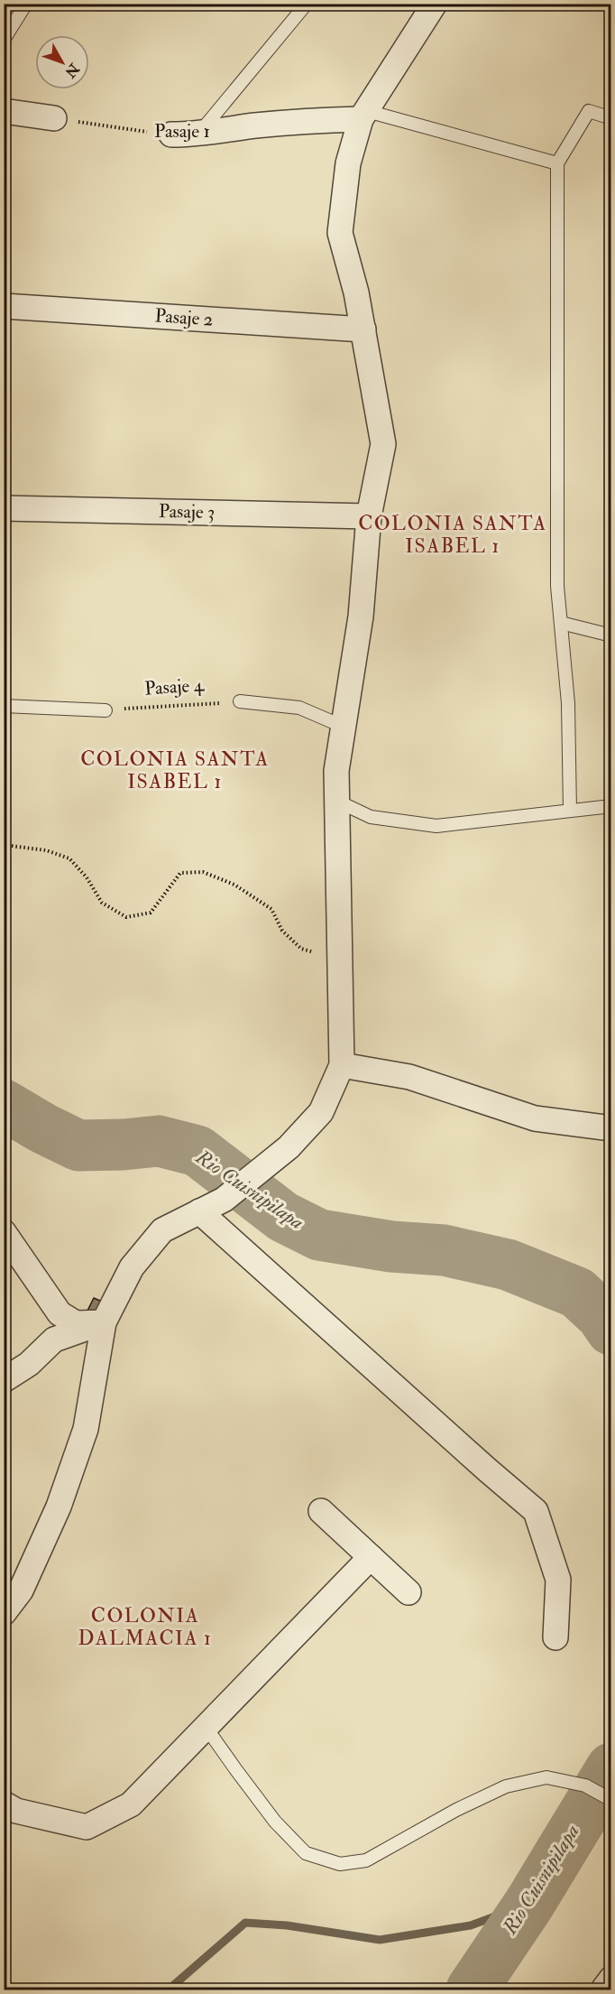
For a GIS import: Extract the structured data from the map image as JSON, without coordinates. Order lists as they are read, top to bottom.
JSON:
{
  "streets": {
    "street": ["Pasaje 1", "Pasaje 2", "Pasaje 3"],
    "path": ["Pasaje 4"]
  },
  "districts": ["COLONIA SANTA ISABEL 1", "COLONIA SANTA ISABEL 1", "COLONIA DALMACIA 1"],
  "water": ["Rio Cuisnipilapa"],
  "north": "bottom right"
}
